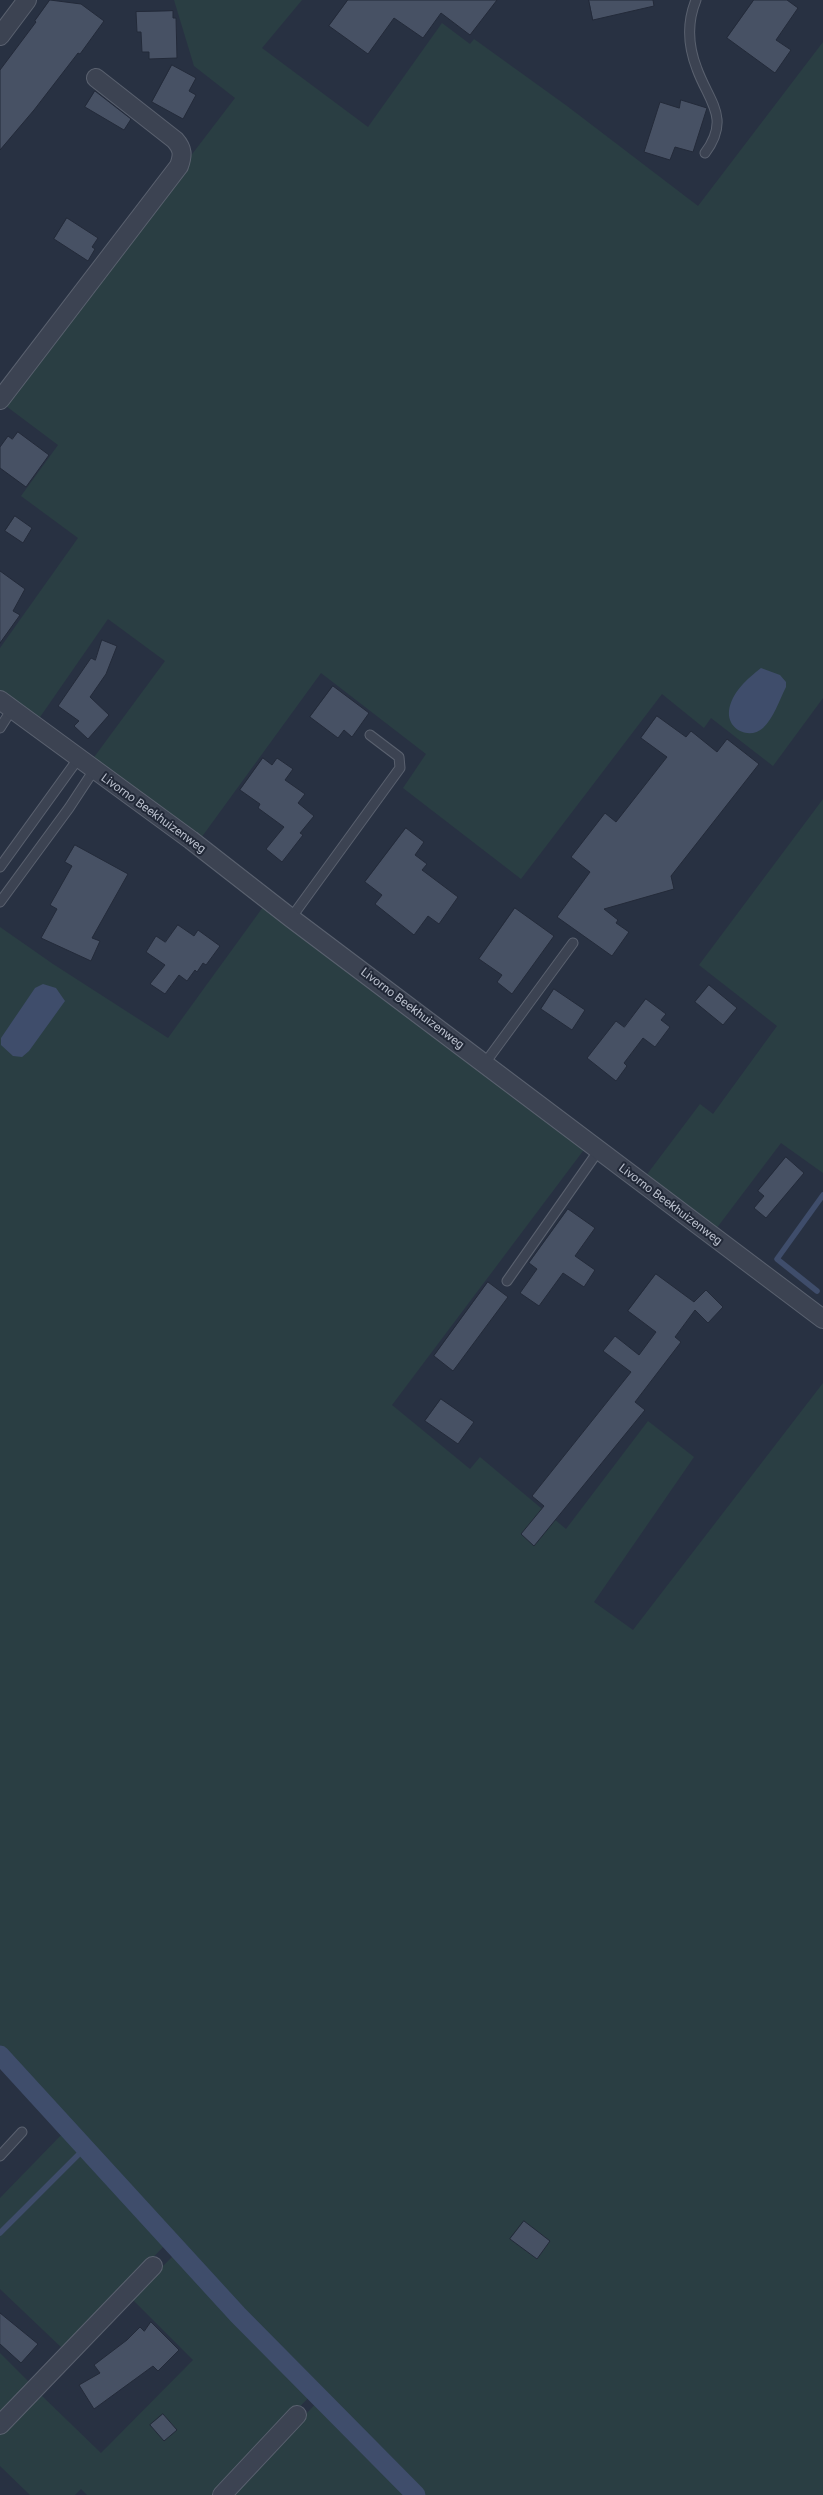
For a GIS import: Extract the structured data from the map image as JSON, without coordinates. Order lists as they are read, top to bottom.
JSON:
{
  "streets": {
    "street": ["Livorno Beekhuizenweg"]
  }
}
